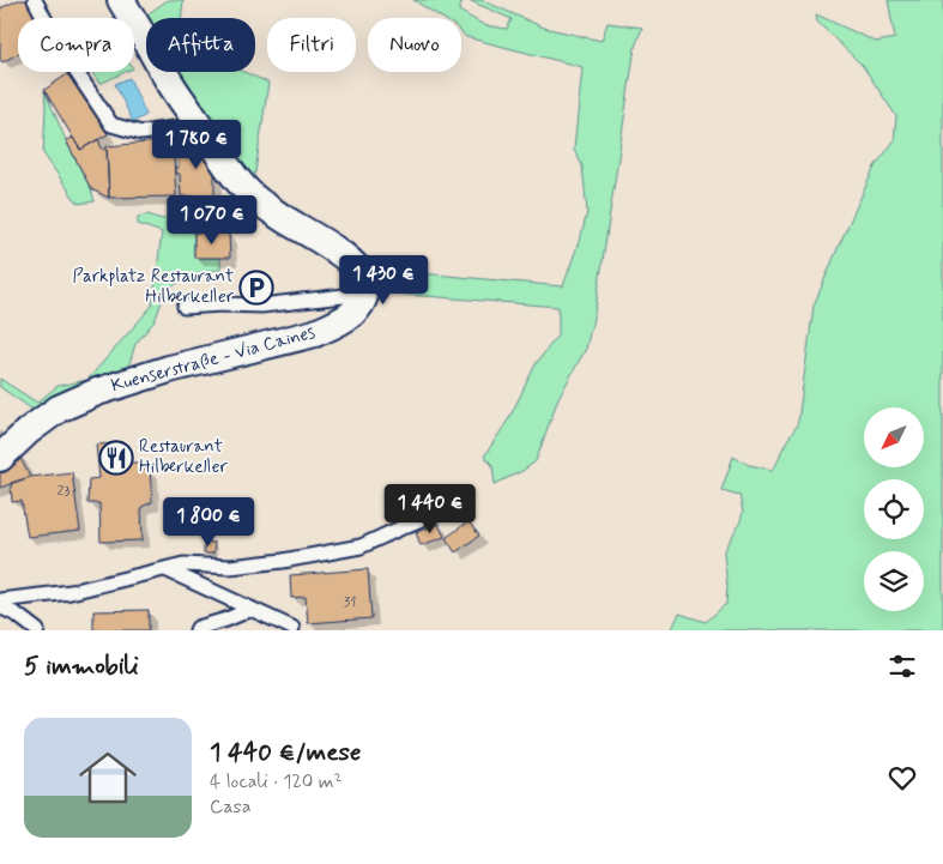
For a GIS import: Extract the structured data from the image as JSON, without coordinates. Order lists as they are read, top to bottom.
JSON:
{
  "streets": {
    "street": ["Kuenserstraße - Via Caines"]
  },
  "places": {
    "parking": ["Parkplatz Restaurant Hilberkeller"],
    "restaurant": ["Restaurant Hilberkeller"]
  },
  "house_numbers": ["23", "31"],
  "north": "bottom left",
  "page": {
    "chip": [
      "Compra",
      "Affitta",
      "Filtri",
      "Nuovo"
    ],
    "price": [
      "1 780 €",
      "1 070 €",
      "1 430 €",
      "1 440 €",
      "1 800 €"
    ],
    "heading": "5 immobili",
    "list": [
      {
        "name": "1 440 €/mese",
        "note": "4 locali · 120 m² · Casa"
      }
    ]
  }
}
